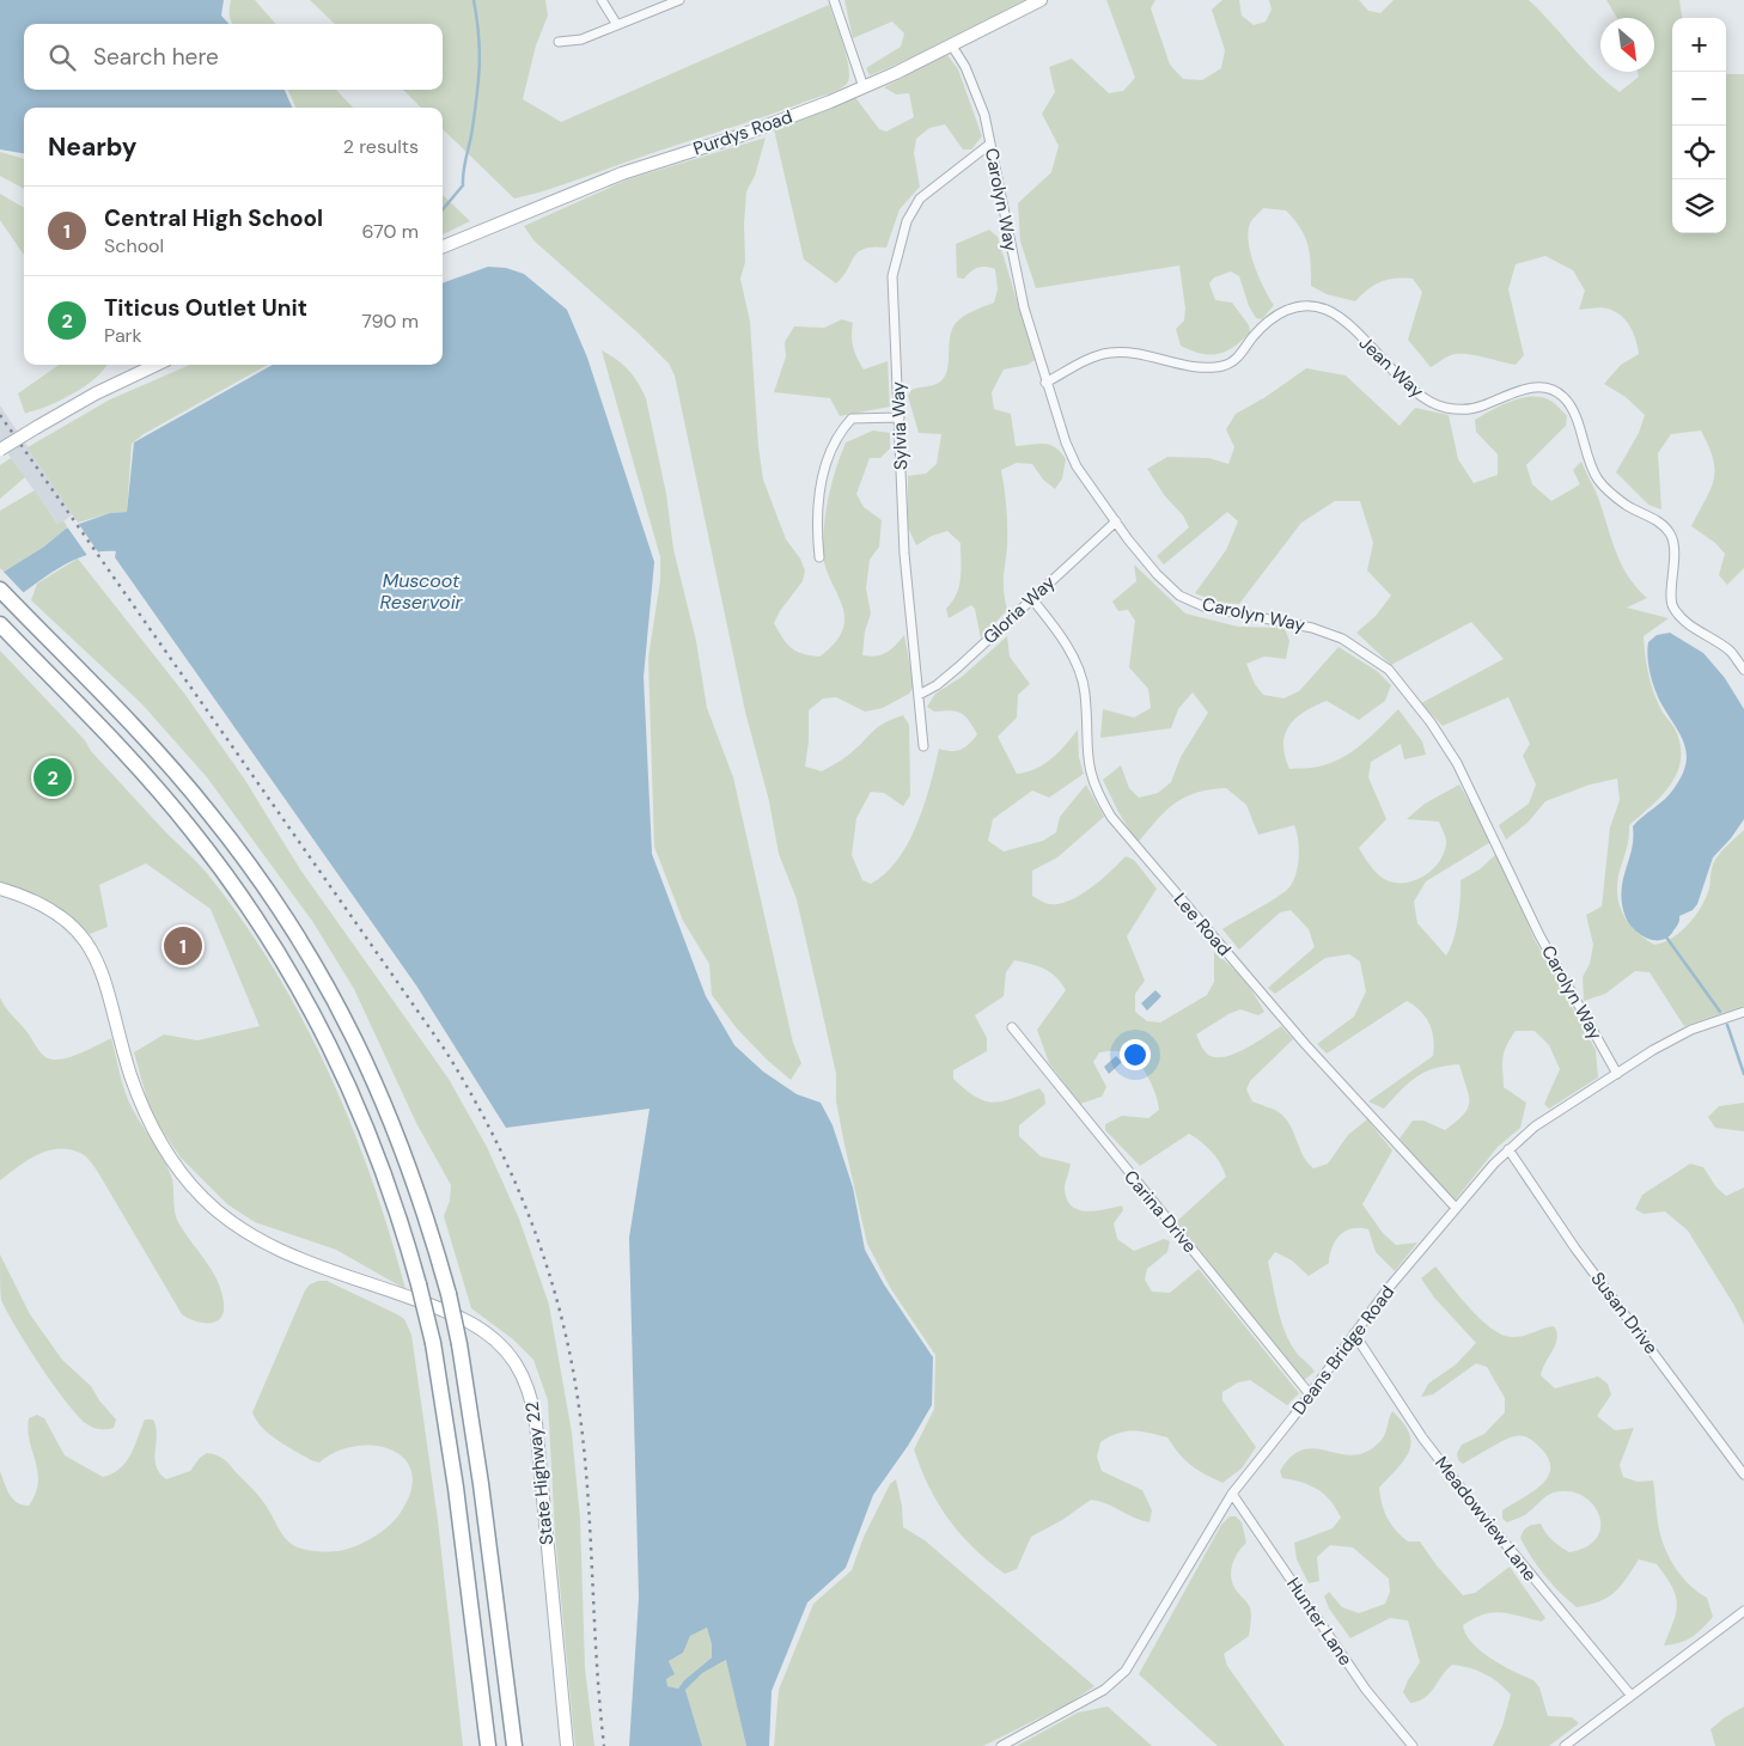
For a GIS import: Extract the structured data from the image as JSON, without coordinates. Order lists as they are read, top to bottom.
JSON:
{
  "streets": {
    "main road": ["Purdys Road", "State Highway 22"],
    "street": [
      "Carolyn Way",
      "Jean Way",
      "Sylvia Way",
      "Gloria Way",
      "Lee Road",
      "Carina Drive",
      "Susan Drive",
      "Deans Bridge Road",
      "Meadowview Lane",
      "Hunter Lane"
    ]
  },
  "crossings": [
    ["Purdys Road", "Carolyn Way"],
    ["Carolyn Way", "Jean Way"],
    ["Carolyn Way", "Sylvia Way"],
    ["Carolyn Way", "Gloria Way"],
    ["Carolyn Way", "Deans Bridge Road"],
    ["Sylvia Way", "Gloria Way"],
    ["Gloria Way", "Lee Road"],
    ["Lee Road", "Deans Bridge Road"],
    ["Carina Drive", "Deans Bridge Road"],
    ["Susan Drive", "Deans Bridge Road"],
    ["Deans Bridge Road", "Meadowview Lane"],
    ["Deans Bridge Road", "Hunter Lane"]
  ],
  "water": ["Muscoot Reservoir"],
  "north": "bottom right",
  "page": {
    "map_buttons": ["+", "−"],
    "search": "Search here",
    "heading": ["Nearby", "2 results"],
    "list": [
      {
        "mark": "1",
        "name": "Central High School",
        "note": "School",
        "value": "670 m"
      },
      {
        "mark": "2",
        "name": "Titicus Outlet Unit",
        "note": "Park",
        "value": "790 m"
      }
    ],
    "pins": ["2", "1"]
  }
}
